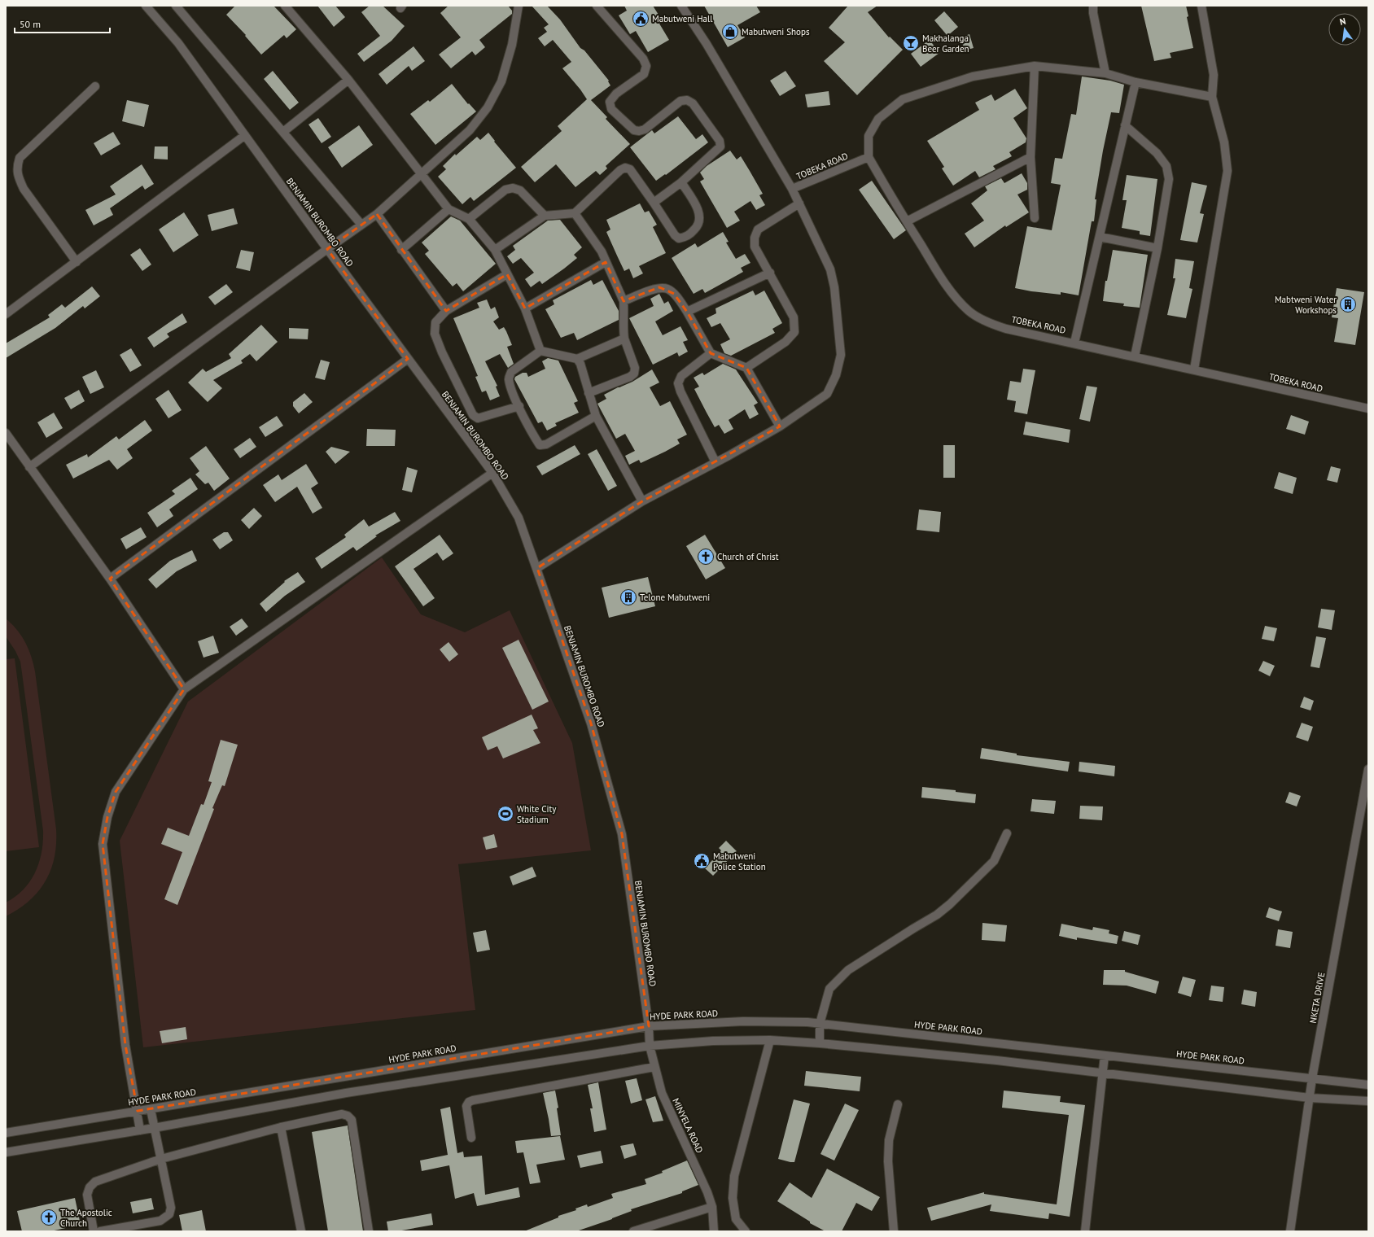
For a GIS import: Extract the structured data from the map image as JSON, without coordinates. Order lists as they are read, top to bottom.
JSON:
{
  "streets": {
    "street": [
      "TOBEKA ROAD",
      "BENJAMIN BUROMBO ROAD",
      "NKETA DRIVE",
      "HYDE PARK ROAD",
      "MINYELA ROAD"
    ]
  },
  "crossings": [
    ["BENJAMIN BUROMBO ROAD", "HYDE PARK ROAD"],
    ["BENJAMIN BUROMBO ROAD", "MINYELA ROAD"],
    ["NKETA DRIVE", "HYDE PARK ROAD"],
    ["HYDE PARK ROAD", "MINYELA ROAD"]
  ],
  "places": {
    "public building": ["Mabutweni Hall", "Mabutweni Police Station"],
    "shop": ["Mabutweni Shops"],
    "bar": ["Makhalanga Beer Garden"],
    "building": ["Mabtweni Water Workshops", "Telone Mabutweni"],
    "church": ["Church of Christ", "The Apostolic Church"],
    "sports": ["White City Stadium"]
  },
  "scale_bar": "50 m",
  "north": "top"
}
